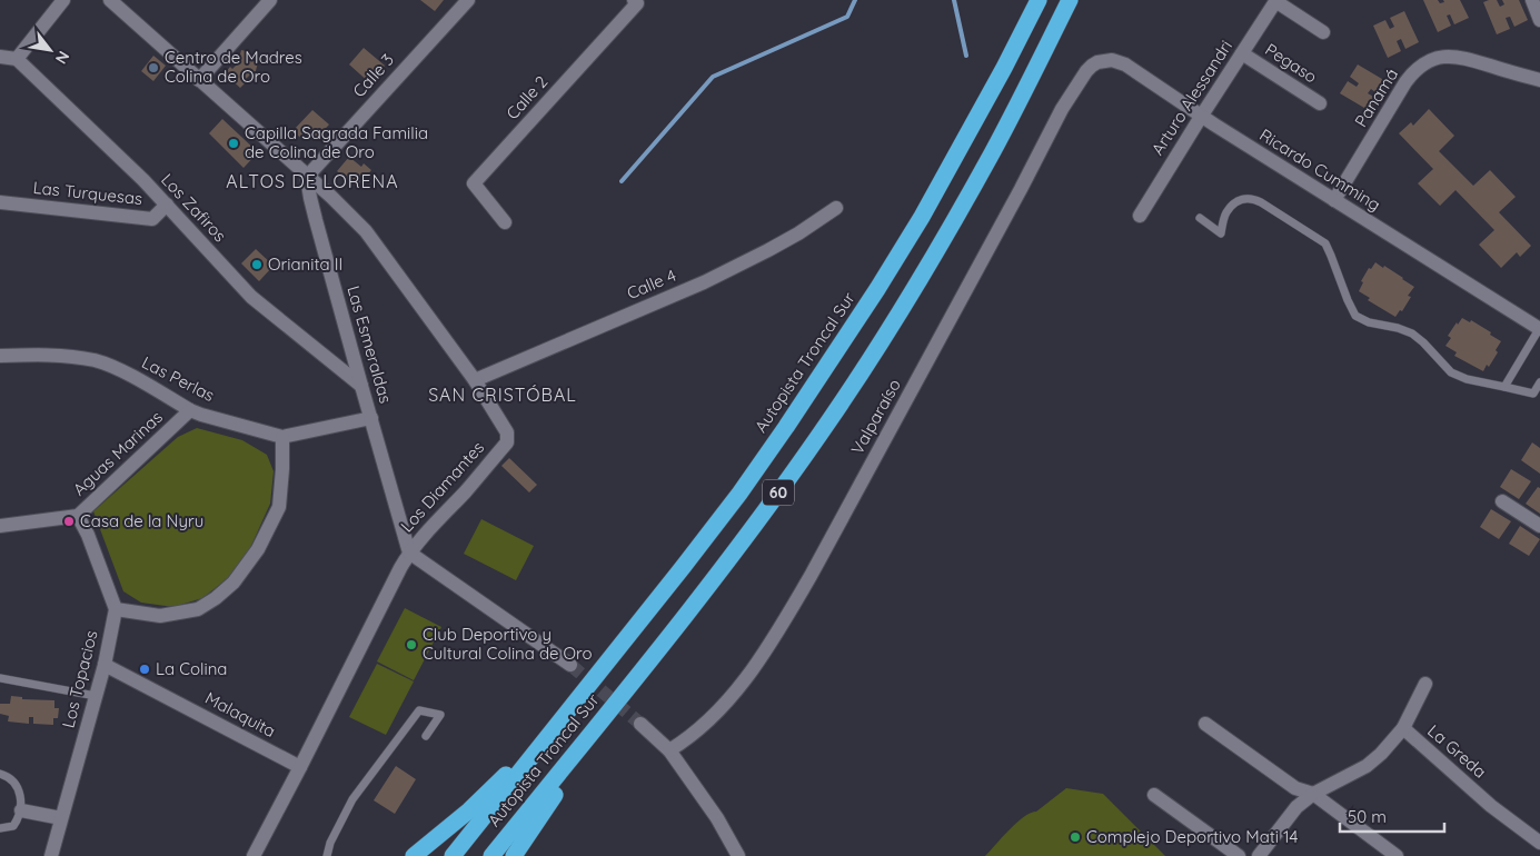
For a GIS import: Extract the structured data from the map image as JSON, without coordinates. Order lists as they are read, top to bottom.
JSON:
{
  "streets": {
    "highway": ["Autopista Troncal Sur", "60"],
    "street": [
      "Pegaso",
      "Calle 3",
      "Calle 2",
      "Arturo Alessandri",
      "Panamá",
      "Ricardo Cumming",
      "Las Turquesas",
      "Los Zafiros",
      "Calle 4",
      "Las Esmeraldas",
      "Las Perlas",
      "Valparaíso",
      "Aguas Marinas",
      "Los Diamantes",
      "Los Topacios",
      "Malaquita",
      "La Greda"
    ]
  },
  "crossings": [
    ["Pegaso", "Arturo Alessandri"],
    ["Calle 3", "Las Esmeraldas"],
    ["Calle 3", "Los Diamantes"],
    ["Arturo Alessandri", "Ricardo Cumming"],
    ["Panamá", "Ricardo Cumming"],
    ["Ricardo Cumming", "Valparaíso"],
    ["Las Turquesas", "Los Zafiros"],
    ["Los Zafiros", "Las Esmeraldas"],
    ["Calle 4", "Los Diamantes"],
    ["Las Esmeraldas", "Las Perlas"],
    ["Las Esmeraldas", "Los Diamantes"],
    ["Las Perlas", "Aguas Marinas"],
    ["Los Diamantes", "Malaquita"],
    ["Los Topacios", "Malaquita"]
  ],
  "districts": ["ALTOS DE LORENA", "SAN CRISTÓBAL"],
  "places": [
    "Centro de Madres Colina de Oro",
    "Capilla Sagrada Familia de Colina de Oro",
    "Orianita II",
    "Casa de la Nyru",
    "Club Deportivo y Cultural Colina de Oro",
    "La Colina",
    "Complejo Deportivo Mati 14"
  ],
  "scale_bar": "50 m",
  "north": "bottom right"
}
